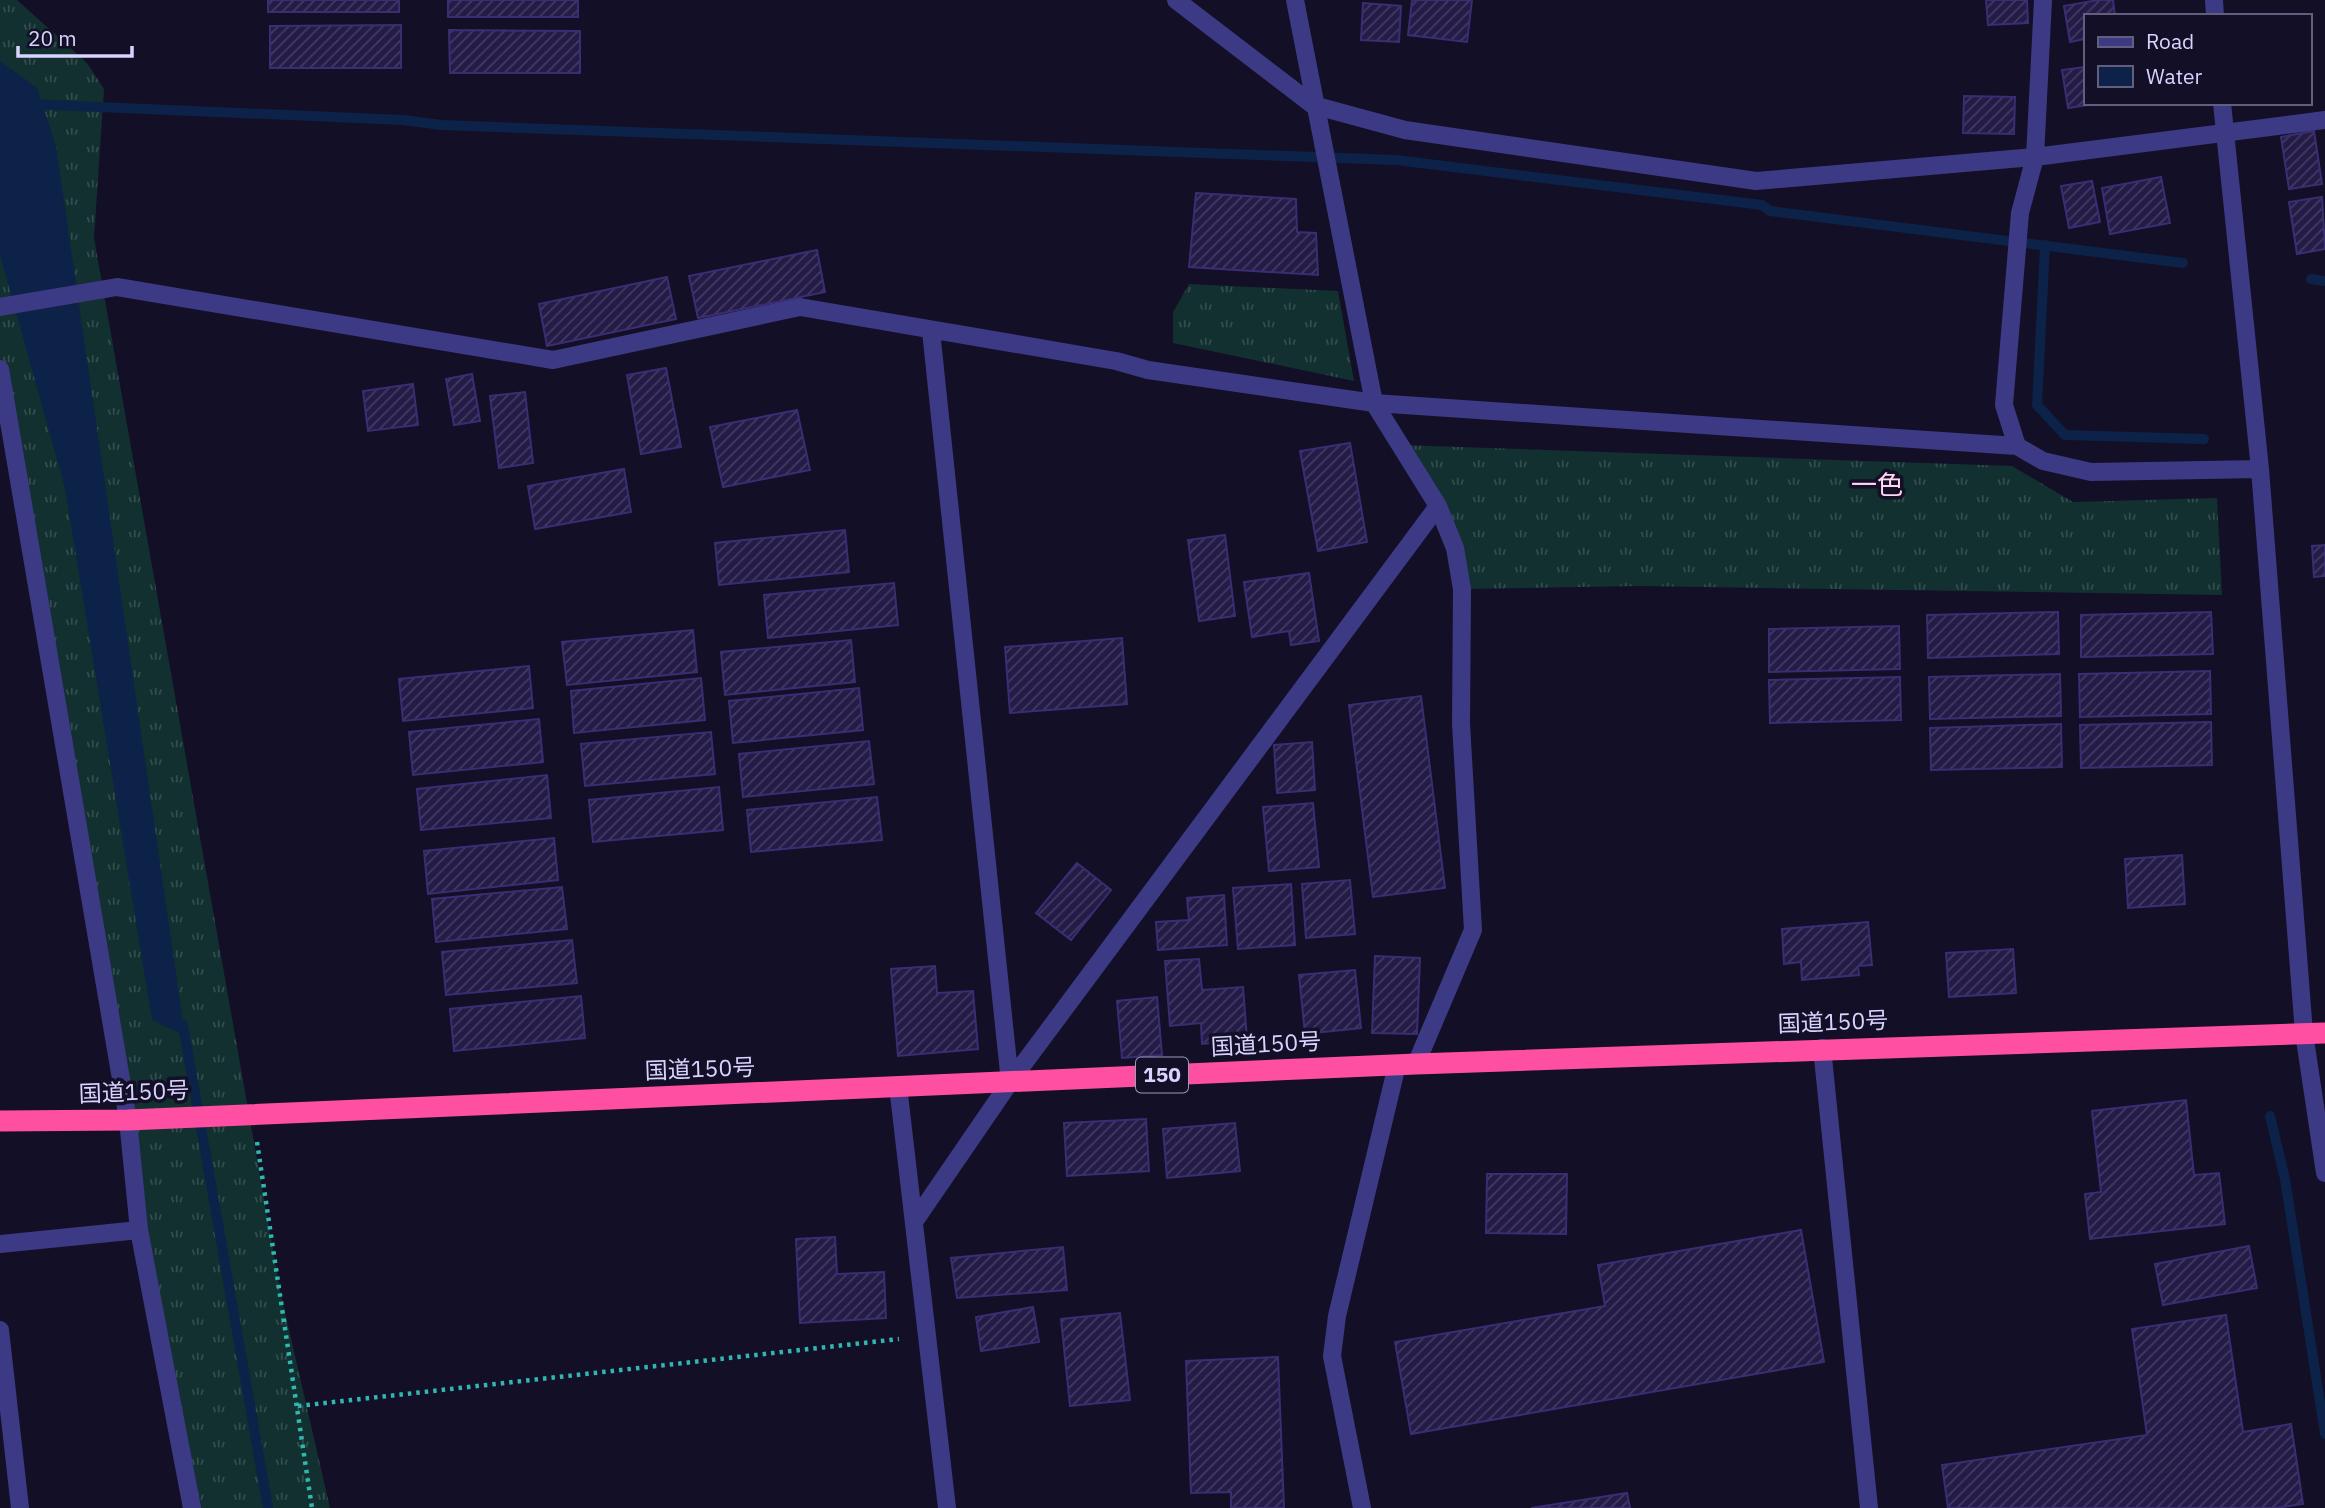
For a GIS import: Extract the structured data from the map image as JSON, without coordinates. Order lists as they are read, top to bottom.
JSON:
{
  "streets": {
    "highway": ["国道150号", "150"]
  },
  "districts": ["一色"],
  "legend": ["Road", "Water"],
  "scale_bar": "20 m"
}
